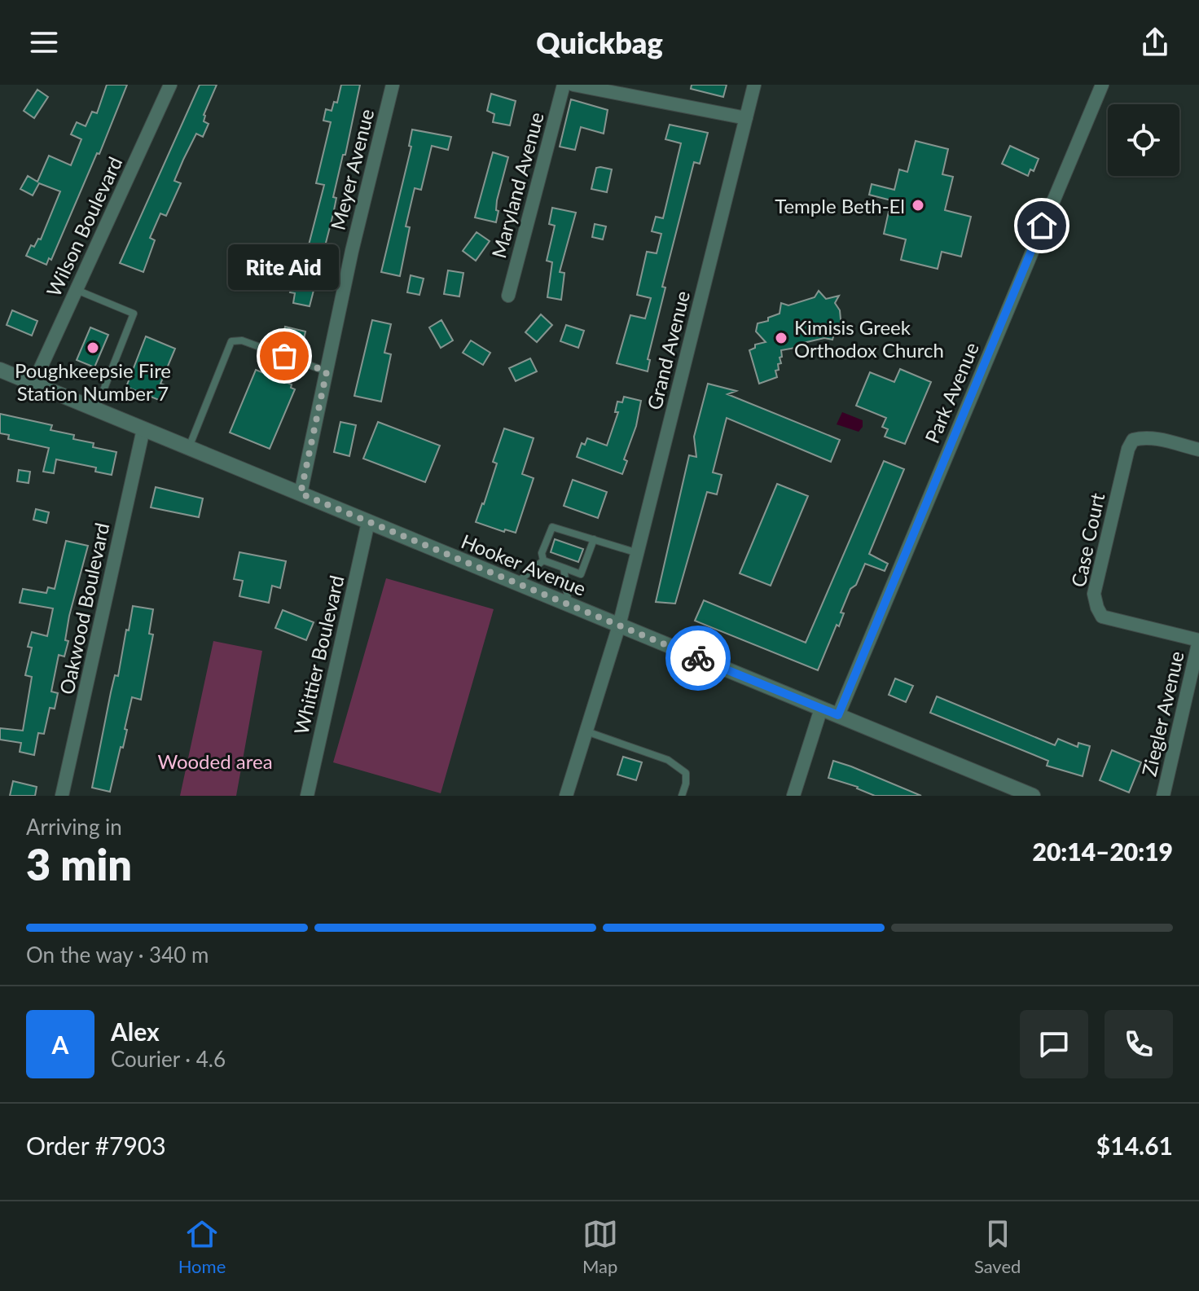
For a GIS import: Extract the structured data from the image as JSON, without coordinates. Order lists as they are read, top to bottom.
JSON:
{
  "streets": {
    "street": [
      "Meyer Avenue",
      "Maryland Avenue",
      "Wilson Boulevard",
      "Grand Avenue",
      "Park Avenue",
      "Case Court",
      "Hooker Avenue",
      "Oakwood Boulevard",
      "Whittier Boulevard",
      "Ziegler Avenue"
    ]
  },
  "crossings": [
    ["Meyer Avenue", "Hooker Avenue"],
    ["Wilson Boulevard", "Hooker Avenue"],
    ["Grand Avenue", "Hooker Avenue"],
    ["Park Avenue", "Hooker Avenue"],
    ["Case Court", "Ziegler Avenue"],
    ["Hooker Avenue", "Oakwood Boulevard"],
    ["Hooker Avenue", "Whittier Boulevard"]
  ],
  "parks": ["Wooded area"],
  "places": [
    "Temple Beth-El",
    "Kimisis Greek Orthodox Church",
    "Poughkeepsie Fire Station Number 7",
    "Rite Aid"
  ],
  "page": {
    "header": "Quickbag",
    "bubble": "Rite Aid",
    "heading": ["3 min", "Arriving in", "20:14–20:19"],
    "panel": [
      "Alex",
      "Courier · 4.6",
      "Order #7903",
      "$14.61"
    ],
    "bar": "On the way · 340 m",
    "round": "A",
    "tabs": ["Home", "Map", "Saved"]
  }
}
